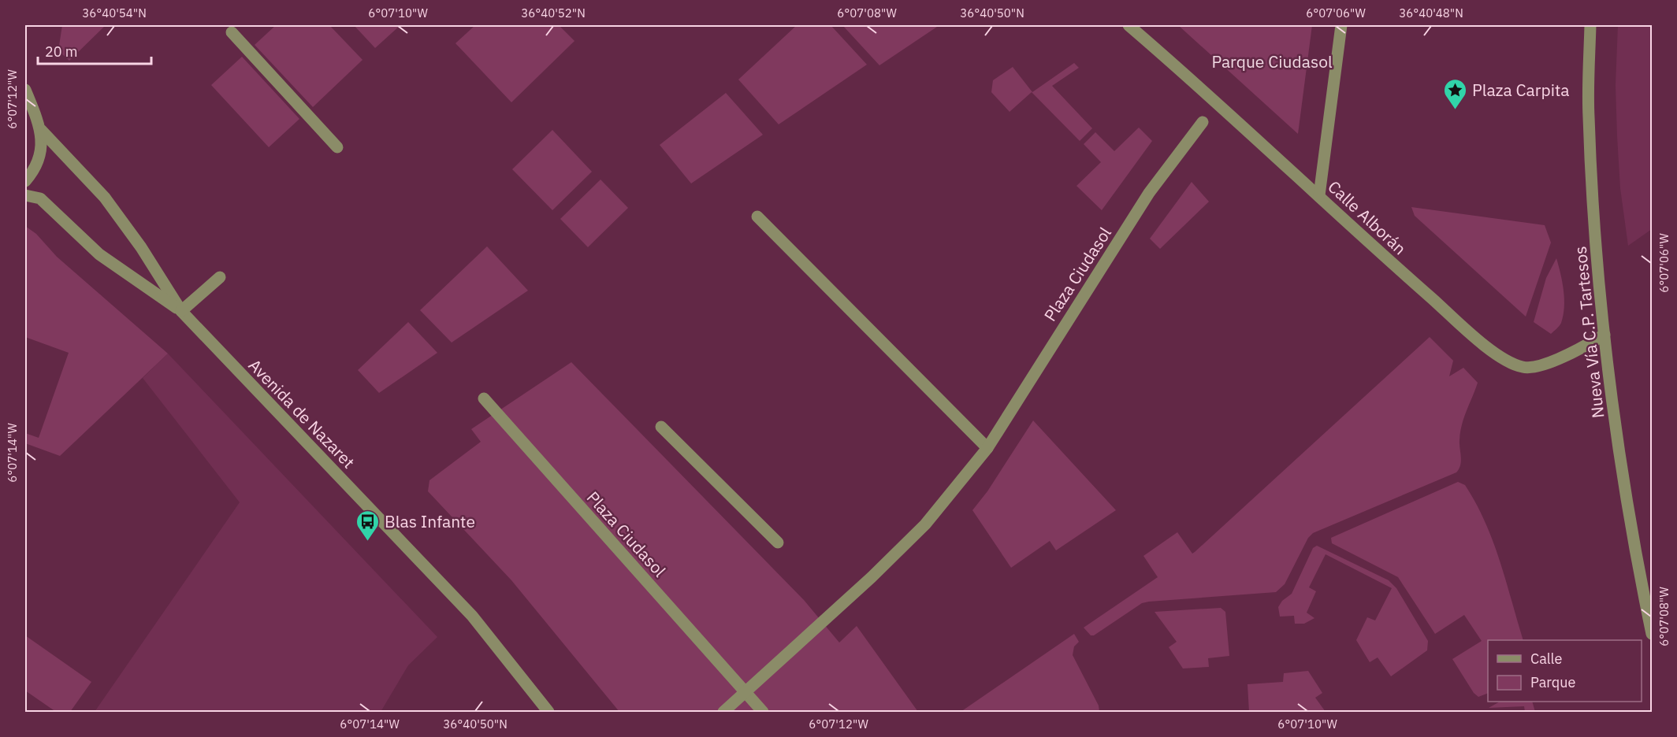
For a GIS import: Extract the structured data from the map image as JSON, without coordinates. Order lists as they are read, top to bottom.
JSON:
{
  "streets": {
    "street": [
      "Calle Alborán",
      "Plaza Ciudasol",
      "Nueva Vía C.P. Tartesos",
      "Avenida de Nazaret"
    ]
  },
  "crossings": [
    ["Calle Alborán", "Nueva Vía C.P. Tartesos"]
  ],
  "parks": ["Parque Ciudasol"],
  "places": {
    "place": ["Plaza Carpita"],
    "bus stop": ["Blas Infante"]
  },
  "legend": ["Calle", "Parque"],
  "scale_bar": "20 m",
  "coordinates": [
    "36°40'54\"N",
    "6°07'10\"W",
    "36°40'52\"N",
    "6°07'08\"W",
    "36°40'50\"N",
    "6°07'06\"W",
    "36°40'48\"N",
    "6°07'12\"W",
    "6°07'14\"W"
  ]
}
